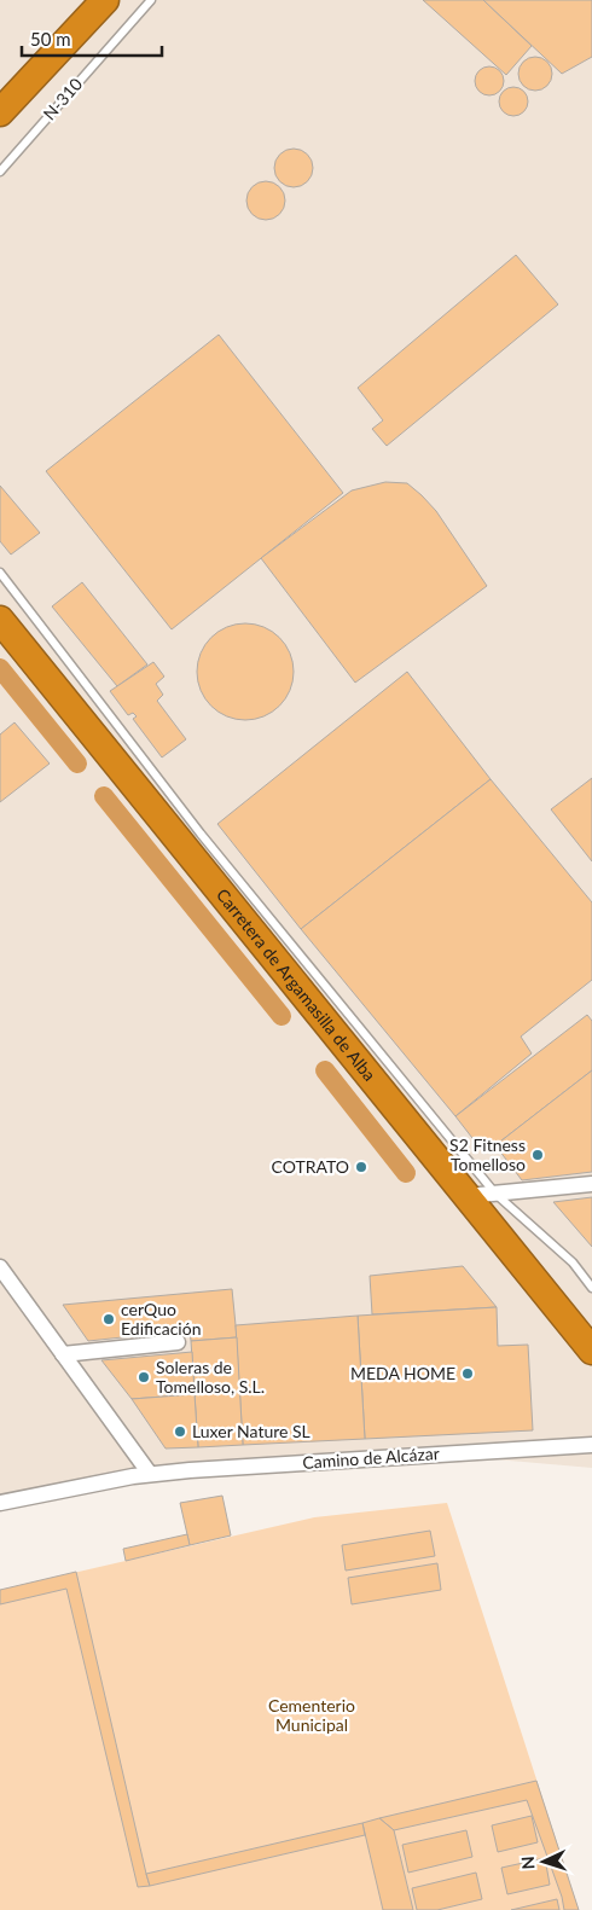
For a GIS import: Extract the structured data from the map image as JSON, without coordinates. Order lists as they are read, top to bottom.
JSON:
{
  "streets": {
    "highway": ["Carretera de Argamasilla de Alba"],
    "street": ["Camino de Alcázar"],
    "lane": ["N-310"]
  },
  "parks": ["Cementerio Municipal"],
  "places": [
    "S2 Fitness Tomelloso",
    "COTRATO",
    "cerQuo Edificación",
    "MEDA HOME",
    "Soleras de Tomelloso, S.L.",
    "Luxer Nature SL"
  ],
  "scale_bar": "50 m",
  "north": "left"
}
